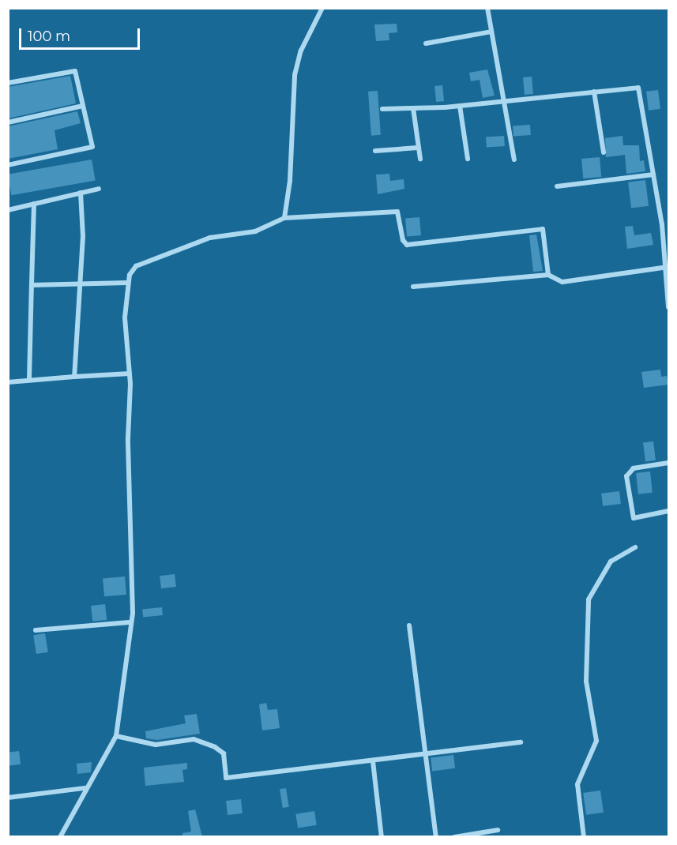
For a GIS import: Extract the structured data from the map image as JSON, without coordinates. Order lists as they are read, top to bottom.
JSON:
{
  "scale_bar": "100 m"
}
